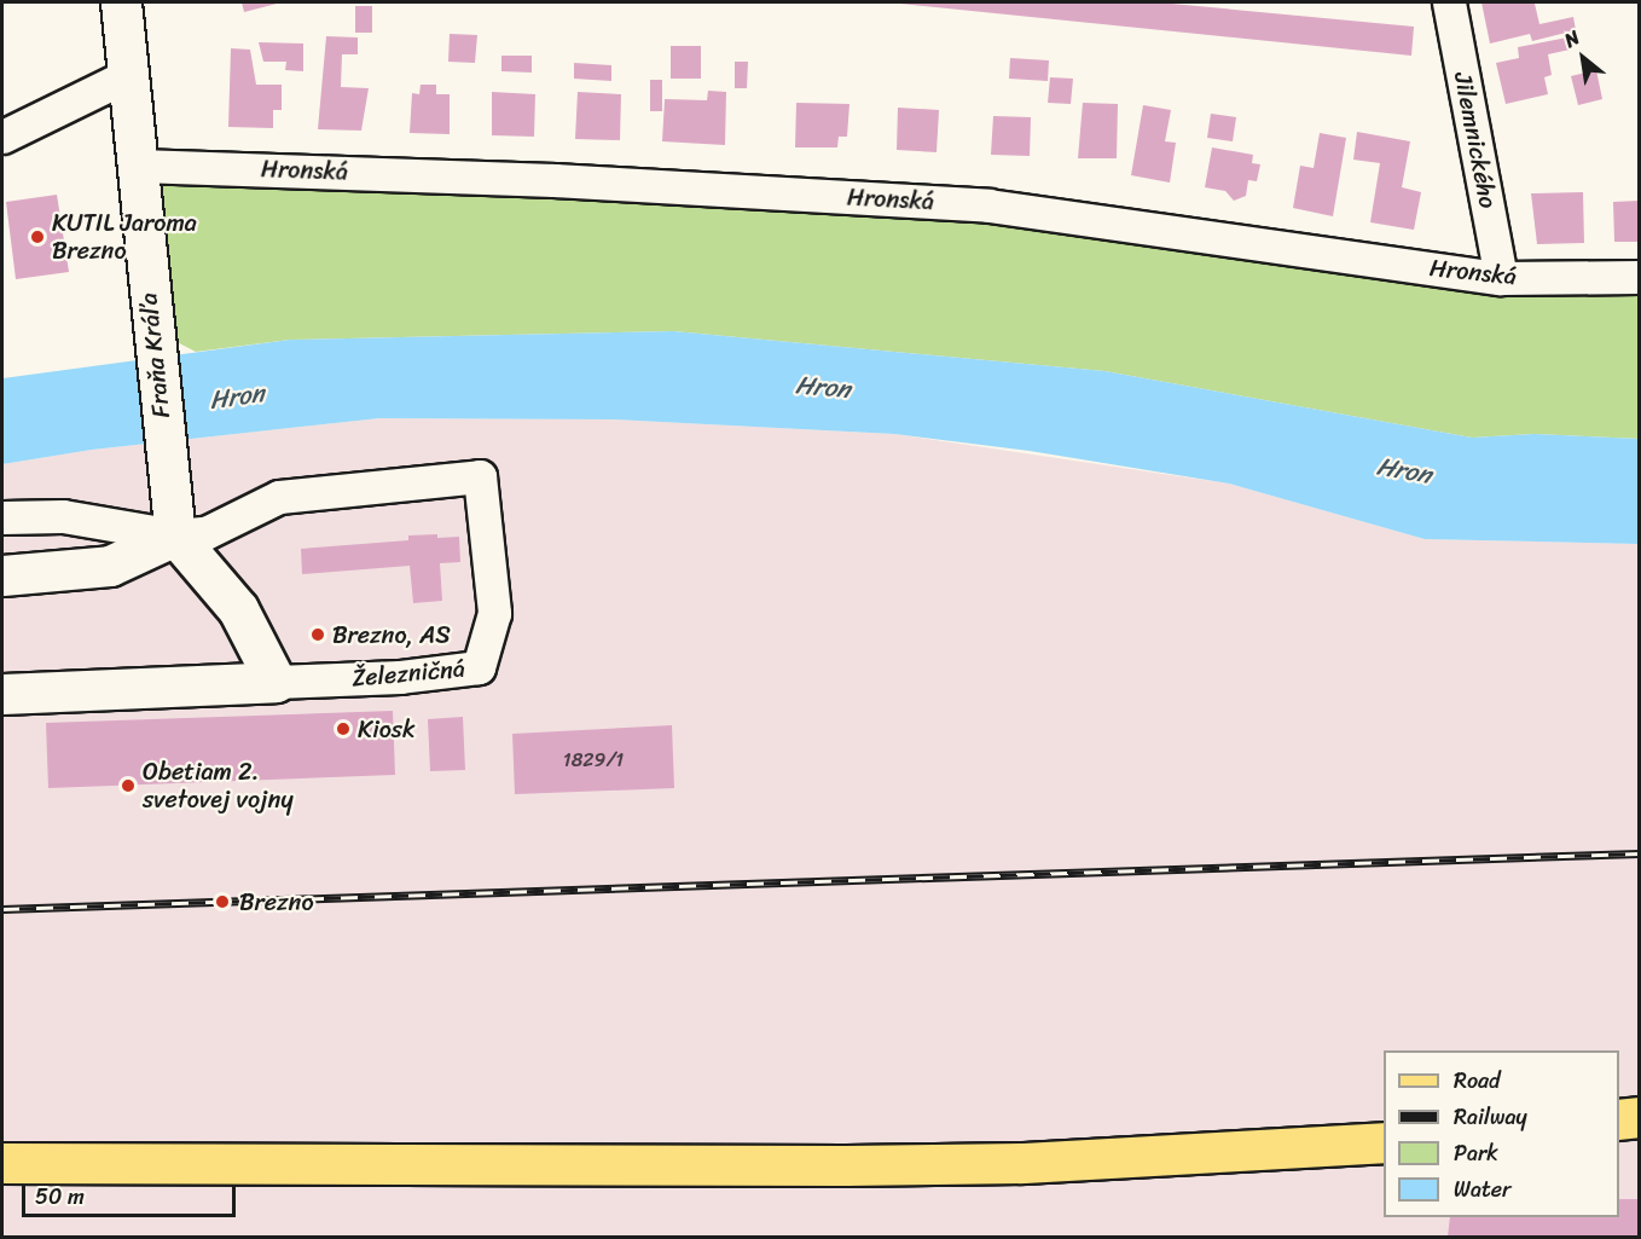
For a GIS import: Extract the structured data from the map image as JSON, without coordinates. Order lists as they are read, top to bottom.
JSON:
{
  "streets": {
    "street": [
      "Jilemnického",
      "Hronská",
      "Fraňa Kráľa",
      "Železničná"
    ]
  },
  "crossings": [
    ["Jilemnického", "Hronská"],
    ["Hronská", "Fraňa Kráľa"],
    ["Fraňa Kráľa", "Železničná"]
  ],
  "water": ["Hron"],
  "places": [
    "KUTIL Jaroma Brezno",
    "Brezno, AS",
    "Kiosk",
    "Obetiam 2. svetovej vojny",
    "Brezno"
  ],
  "house_numbers": ["1829/1"],
  "legend": [
    "Road",
    "Railway",
    "Park",
    "Water"
  ],
  "scale_bar": "50 m",
  "north": "top left"
}
